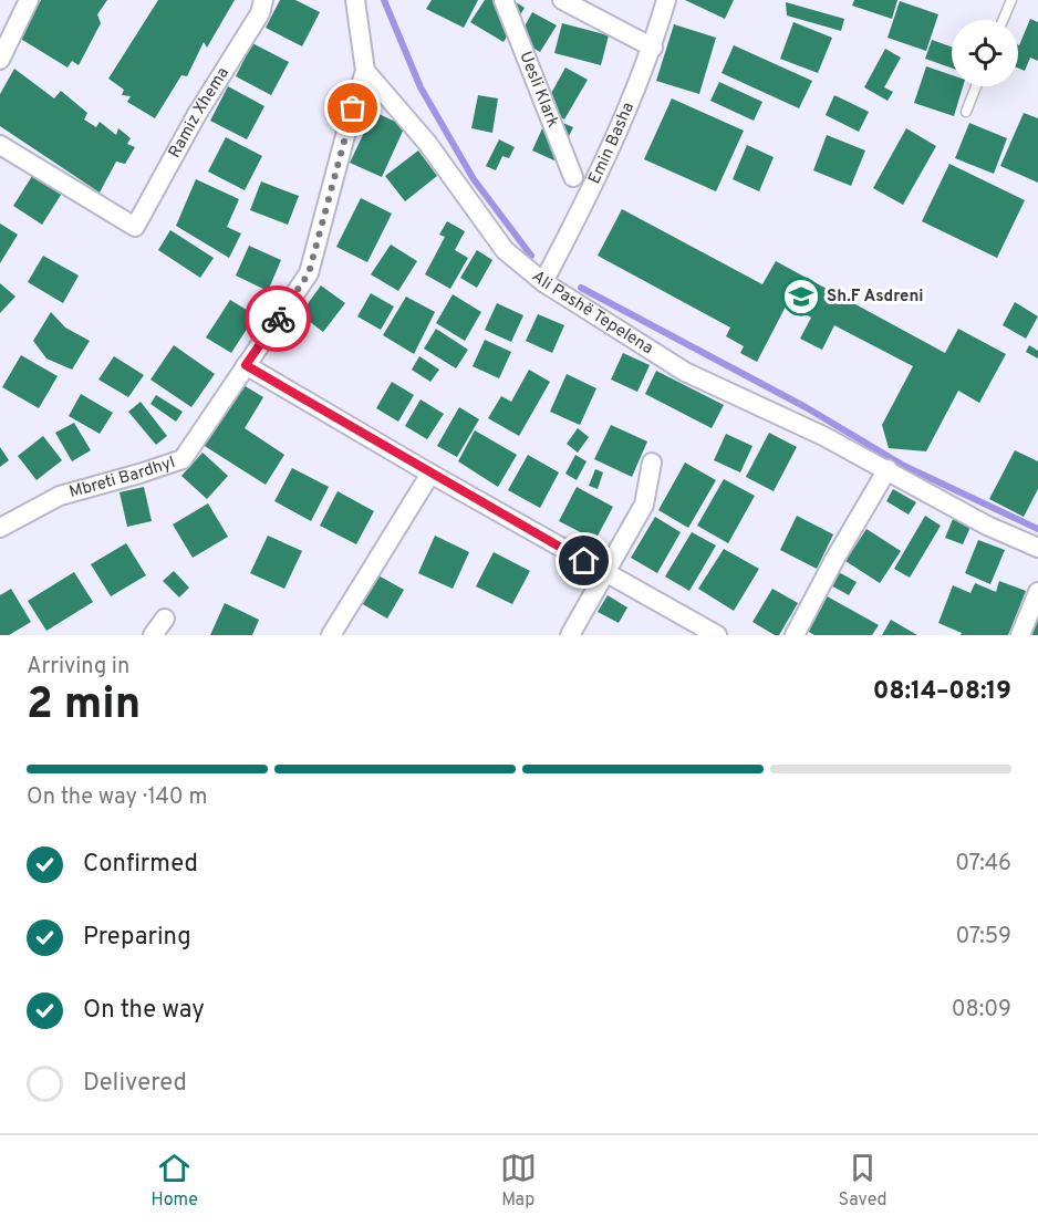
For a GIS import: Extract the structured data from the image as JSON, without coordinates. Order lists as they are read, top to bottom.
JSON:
{
  "streets": {
    "street": [
      "Uesli Klark",
      "Ramiz Xhema",
      "Emin Basha",
      "Ali Pashë Tepelena",
      "Mbreti Bardhyl"
    ]
  },
  "crossings": [
    ["Emin Basha", "Ali Pashë Tepelena"],
    ["Ali Pashë Tepelena", "Mbreti Bardhyl"]
  ],
  "places": {
    "school or university": ["Sh.F Asdreni"]
  },
  "page": {
    "heading": ["2 min", "Arriving in", "08:14–08:19"],
    "bar": "On the way · 140 m",
    "list": [
      ["Confirmed", "07:46"],
      ["Preparing", "07:59"],
      ["On the way", "08:09"],
      "Delivered"
    ],
    "tabs": ["Home", "Map", "Saved"]
  }
}
